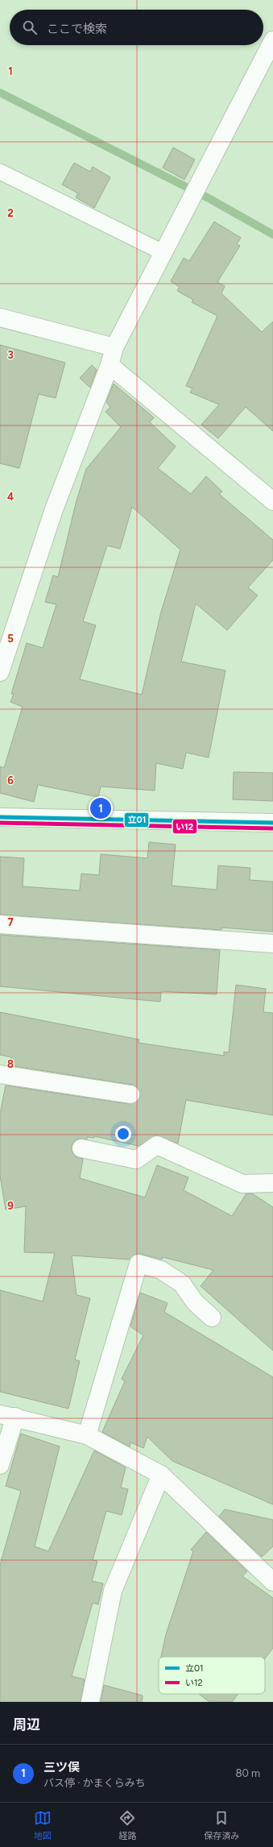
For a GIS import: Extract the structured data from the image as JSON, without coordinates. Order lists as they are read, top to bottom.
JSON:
{
  "lines": ["transit line 立01", "transit line い12"],
  "legend": ["立01", "い12"],
  "page": {
    "search": "ここで検索",
    "pins": "1",
    "heading": "周辺",
    "list": [
      {
        "mark": "1",
        "name": "三ツ俣",
        "note": "バス停 · かまくらみち",
        "value": "80 m"
      }
    ],
    "nav": ["地図", "経路", "保存済み"]
  },
  "grid": {
    "rows": [
      "1",
      "2",
      "3",
      "4",
      "5",
      "6",
      "7",
      "8",
      "9"
    ]
  }
}
